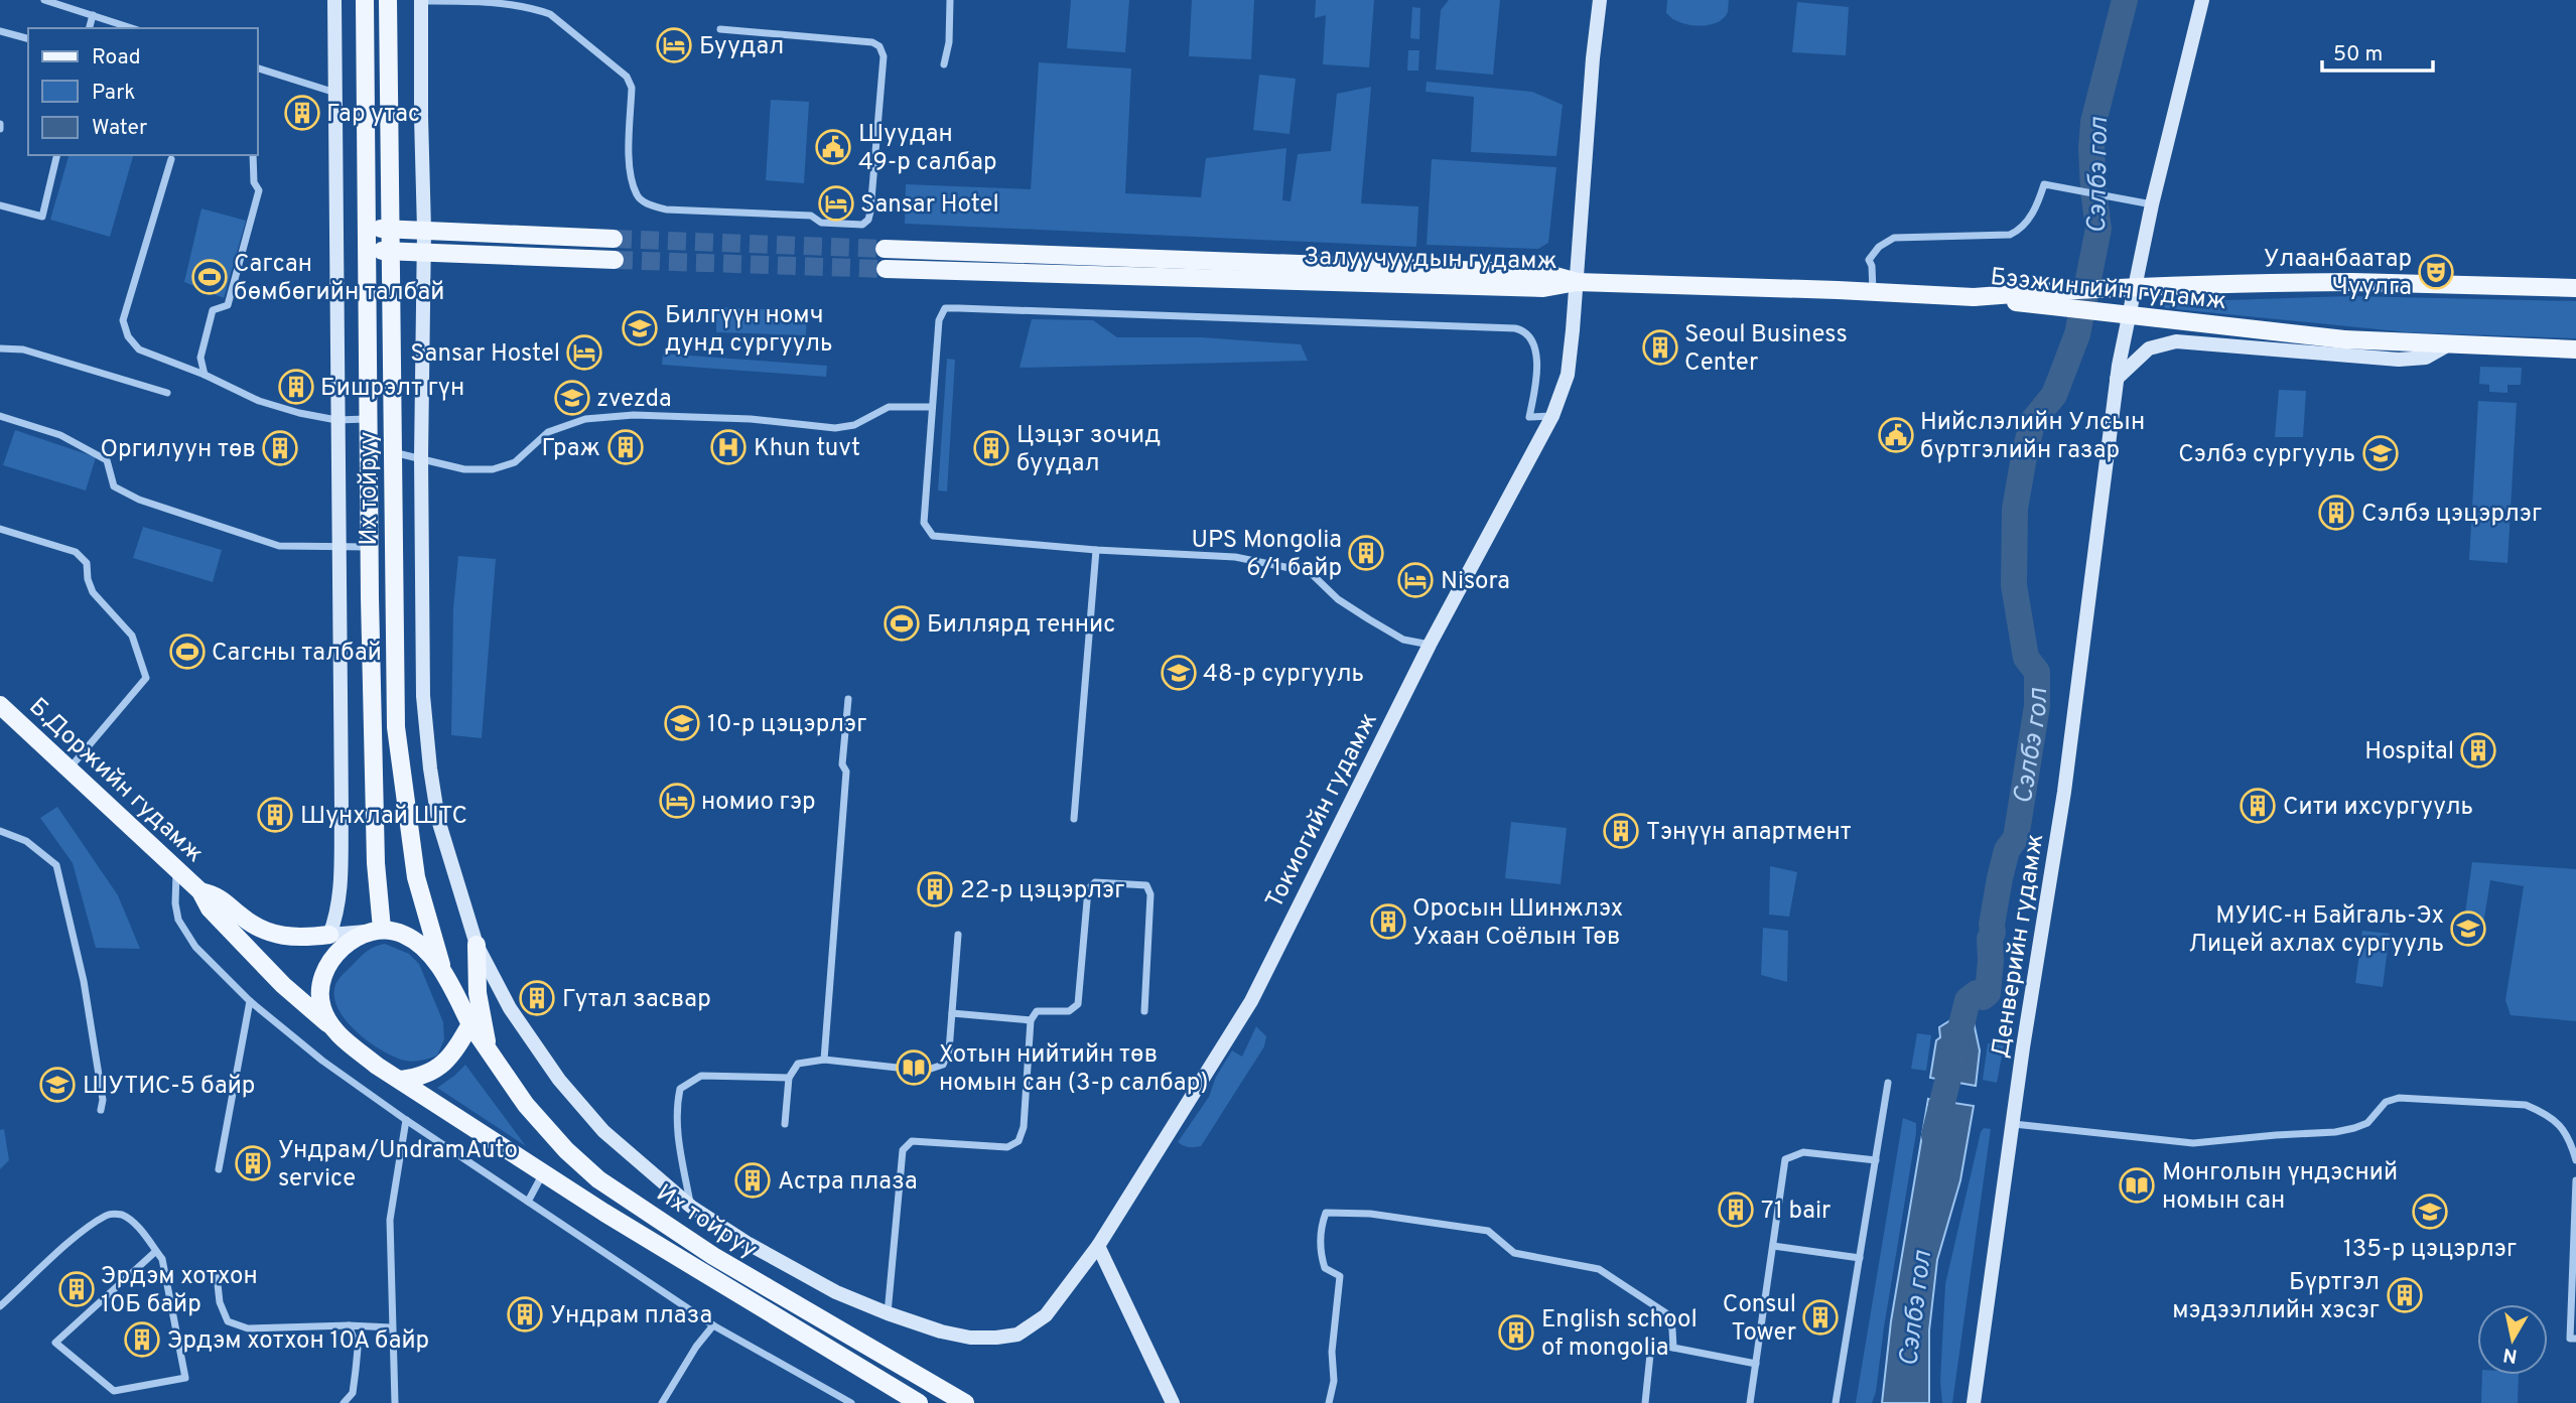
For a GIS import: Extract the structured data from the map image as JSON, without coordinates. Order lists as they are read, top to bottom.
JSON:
{
  "streets": {
    "main road": [
      "Залуучуудын гудамж",
      "Бээжингийн гудамж",
      "Их тойруу",
      "Б.Доржийн гудамж"
    ],
    "street": ["Токиогийн гудамж", "Денверийн гудамж"]
  },
  "crossings": [
    ["Залуучуудын гудамж", "Бээжингийн гудамж"],
    ["Залуучуудын гудамж", "Токиогийн гудамж"],
    ["Бээжингийн гудамж", "Токиогийн гудамж"]
  ],
  "water": ["Сэлбэ гол"],
  "places": {
    "hotel": [
      "Буудал",
      "Sansar Hotel",
      "Sansar Hostel",
      "Nisora",
      "номио гэр"
    ],
    "building": [
      "Гар утас",
      "Seoul Business Center",
      "Бишрэлт гүн",
      "Граж",
      "Оргилуун төв",
      "Цэцэг зочид буудал",
      "Сэлбэ цэцэрлэг",
      "UPS Mongolia 6/1 байр",
      "Hospital",
      "Сити ихсургууль",
      "Шунхлай ШТС",
      "Тэнүүн апартмент",
      "22-р цэцэрлэг",
      "Оросын Шинжлэх Ухаан Соёлын Төв",
      "Гутал засвар",
      "Ундрам/UndramAuto service",
      "Астра плаза",
      "71 bair",
      "Эрдэм хотхон 10Б байр",
      "Бүртгэл мэдээллийн хэсэг",
      "Ундрам плаза",
      "Consul Tower",
      "English school of mongolia",
      "Эрдэм хотхон 10А байр"
    ],
    "public building": ["Шуудан 49-р салбар", "Нийслэлийн Улсын бүртгэлийн газар"],
    "theatre": ["Улаанбаатар Чуулга"],
    "sports": ["Сагсан бөмбөгийн талбай", "Биллярд теннис", "Сагсны талбай"],
    "school or university": [
      "Билгүүн номч дунд сургууль",
      "zvezda",
      "Сэлбэ сургууль",
      "48-р сургууль",
      "10-р цэцэрлэг",
      "МУИС-н Байгаль-Эх Лицей ахлах сургууль",
      "ШУТИС-5 байр",
      "135-р цэцэрлэг"
    ],
    "hospital": ["Khun tuvt"],
    "library": ["Хотын нийтийн төв номын сан (3-р салбар)", "Монголын үндэсний номын сан"]
  },
  "legend": ["Road", "Park", "Water"],
  "scale_bar": "50 m",
  "north": "bottom"
}
